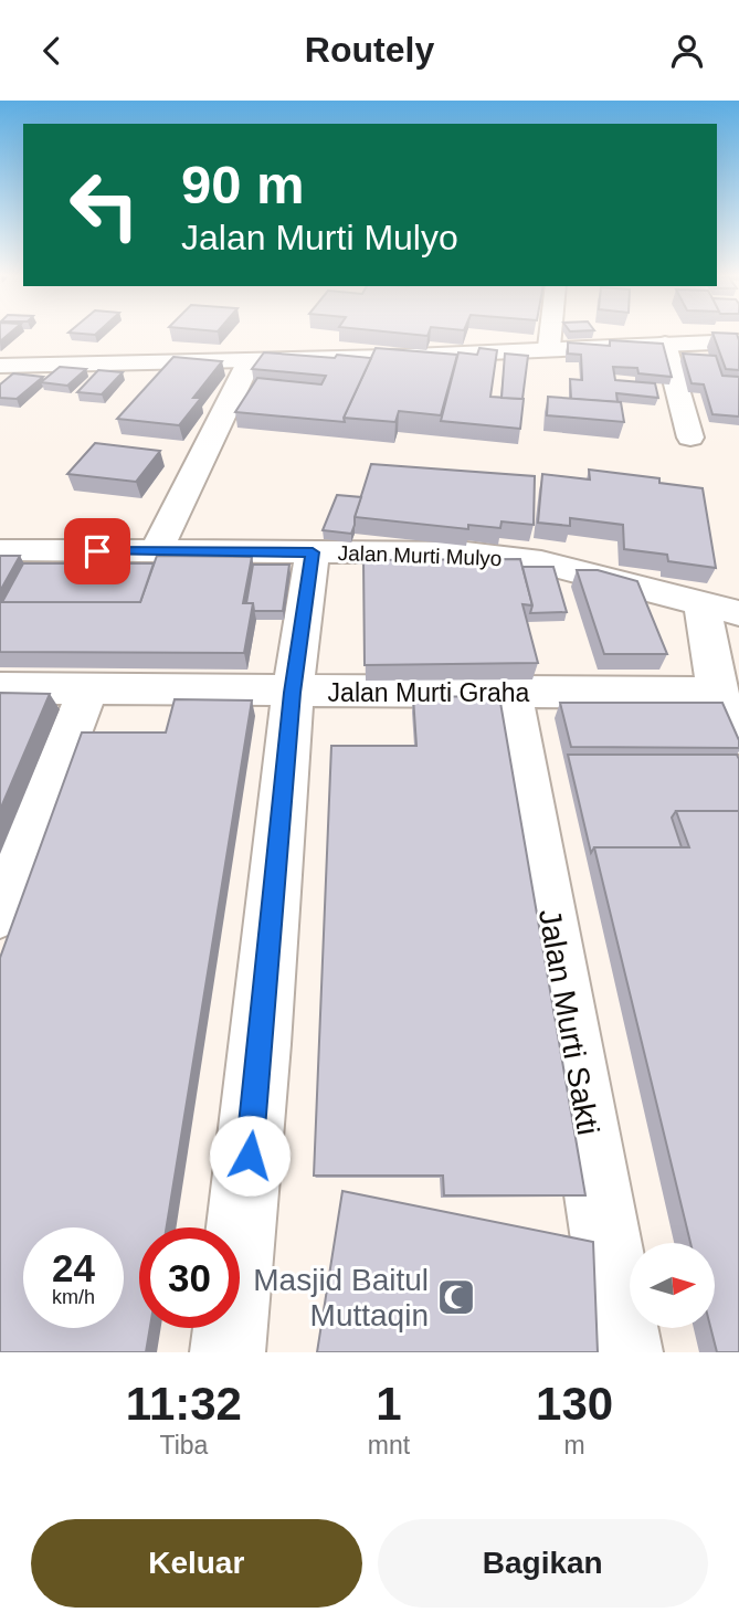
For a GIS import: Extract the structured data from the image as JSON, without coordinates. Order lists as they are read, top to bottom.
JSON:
{
  "streets": {
    "street": ["Jalan Murti Mulyo", "Jalan Murti Graha", "Jalan Murti Sakti"]
  },
  "crossings": [
    ["Jalan Murti Graha", "Jalan Murti Sakti"]
  ],
  "places": {
    "mosque": ["Masjid Baitul Muttaqin"]
  },
  "north": "right",
  "page": {
    "header": "Routely",
    "turn": ["90 m", "Jalan Murti Mulyo"],
    "speed": "24 km/h",
    "limit": "30",
    "eta": [
      "11:32",
      "Tiba",
      "1",
      "mnt",
      "130",
      "m"
    ],
    "buttons": ["Keluar", "Bagikan"]
  }
}
